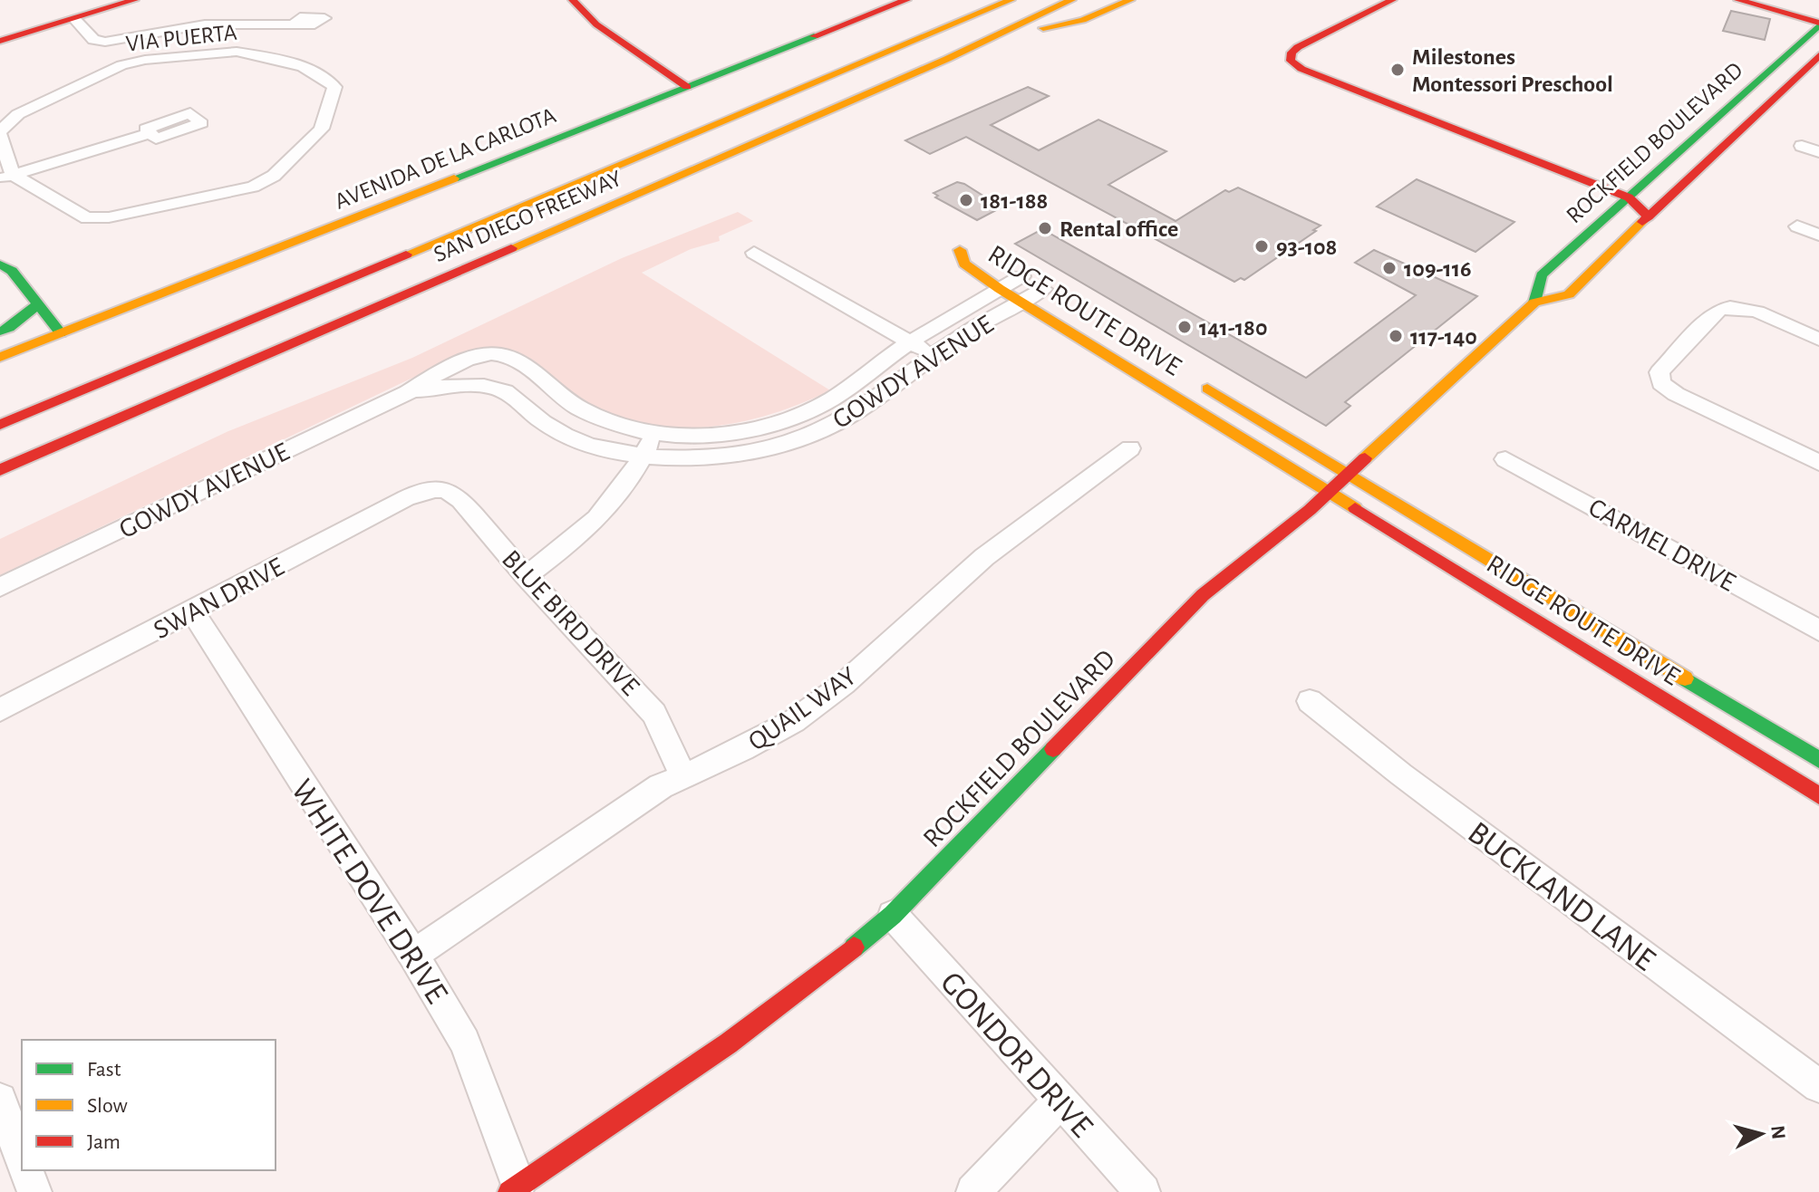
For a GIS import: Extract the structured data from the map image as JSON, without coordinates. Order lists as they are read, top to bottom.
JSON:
{
  "streets": {
    "main road": [
      "ROCKFIELD BOULEVARD",
      "AVENIDA DE LA CARLOTA",
      "SAN DIEGO FREEWAY",
      "RIDGE ROUTE DRIVE"
    ],
    "street": [
      "VIA PUERTA",
      "GOWDY AVENUE",
      "CARMEL DRIVE",
      "SWAN DRIVE",
      "BLUE BIRD DRIVE",
      "QUAIL WAY",
      "WHITE DOVE DRIVE",
      "BUCKLAND LANE",
      "GONDOR DRIVE"
    ]
  },
  "crossings": [
    ["ROCKFIELD BOULEVARD", "RIDGE ROUTE DRIVE"],
    ["ROCKFIELD BOULEVARD", "WHITE DOVE DRIVE"],
    ["ROCKFIELD BOULEVARD", "GONDOR DRIVE"],
    ["RIDGE ROUTE DRIVE", "GOWDY AVENUE"],
    ["SWAN DRIVE", "BLUE BIRD DRIVE"],
    ["SWAN DRIVE", "WHITE DOVE DRIVE"],
    ["BLUE BIRD DRIVE", "QUAIL WAY"],
    ["QUAIL WAY", "WHITE DOVE DRIVE"]
  ],
  "places": [
    "Milestones Montessori Preschool",
    "181-188",
    "Rental office",
    "93-108",
    "109-116",
    "141-180",
    "117-140"
  ],
  "legend": ["Fast", "Slow", "Jam"],
  "north": "right"
}
